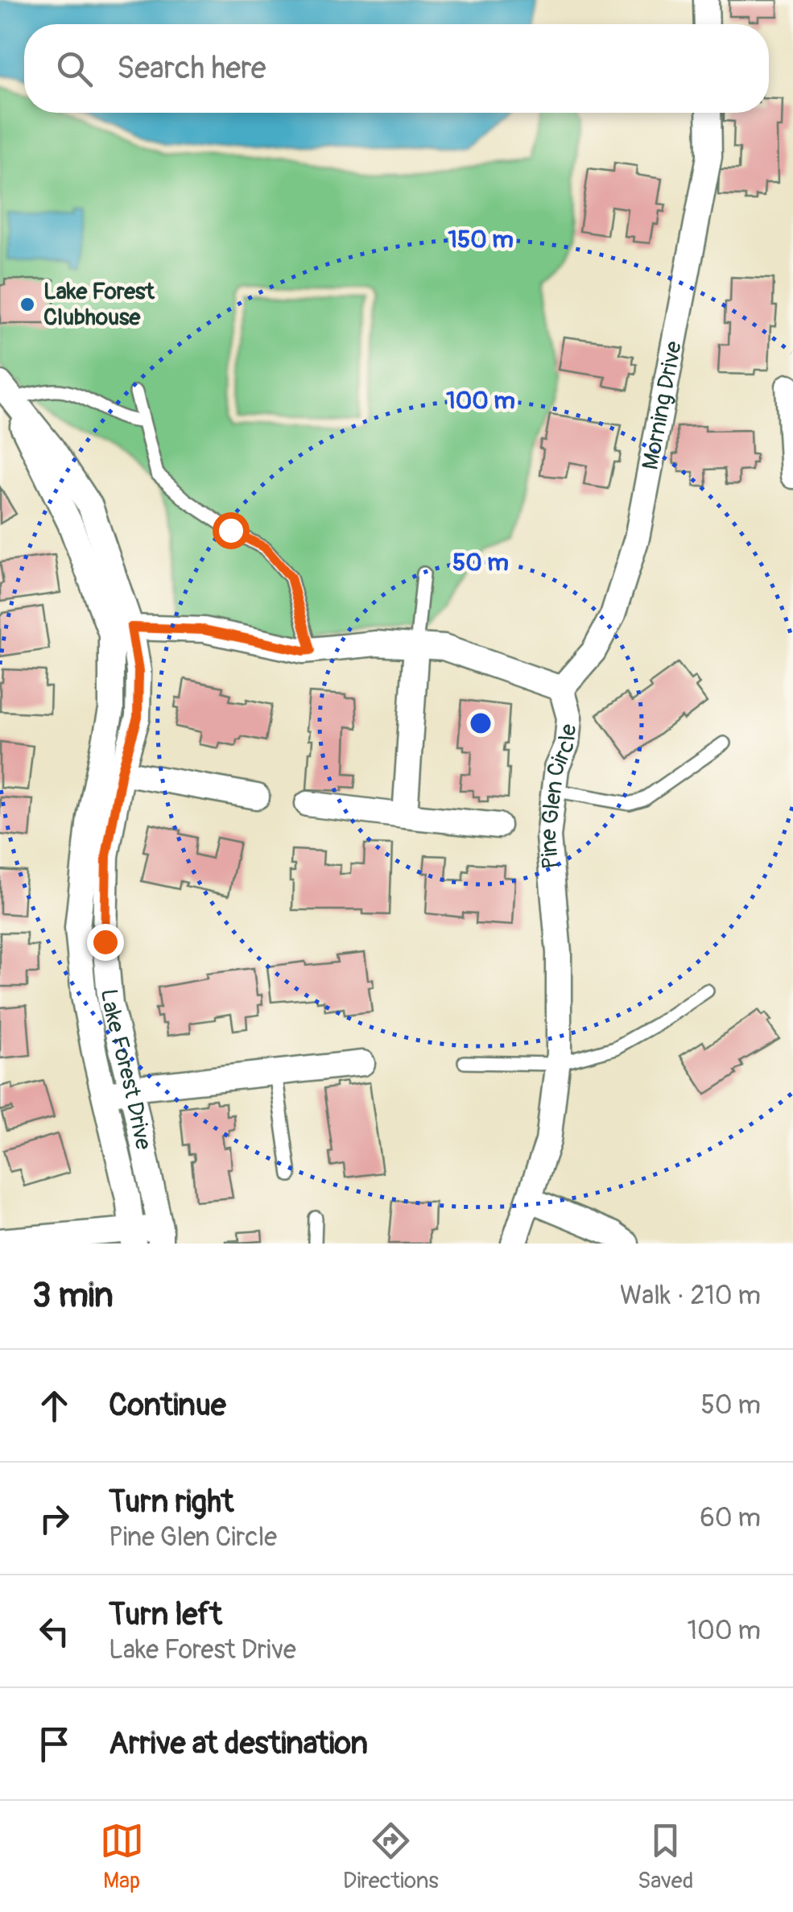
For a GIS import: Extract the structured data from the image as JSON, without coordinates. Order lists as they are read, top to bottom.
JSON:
{
  "streets": {
    "street": ["Morning Drive", "Pine Glen Circle", "Lake Forest Drive"]
  },
  "crossings": [
    ["Morning Drive", "Pine Glen Circle"]
  ],
  "places": ["Lake Forest Clubhouse"],
  "page": {
    "search": "Search here",
    "heading": ["3 min", "Walk · 210 m"],
    "list": [
      ["Continue", "50 m"],
      ["Turn right", "Pine Glen Circle", "60 m"],
      ["Turn left", "Lake Forest Drive", "100 m"],
      "Arrive at destination"
    ],
    "nav": ["Map", "Directions", "Saved"]
  },
  "rings": ["150 m", "100 m", "50 m"]
}
